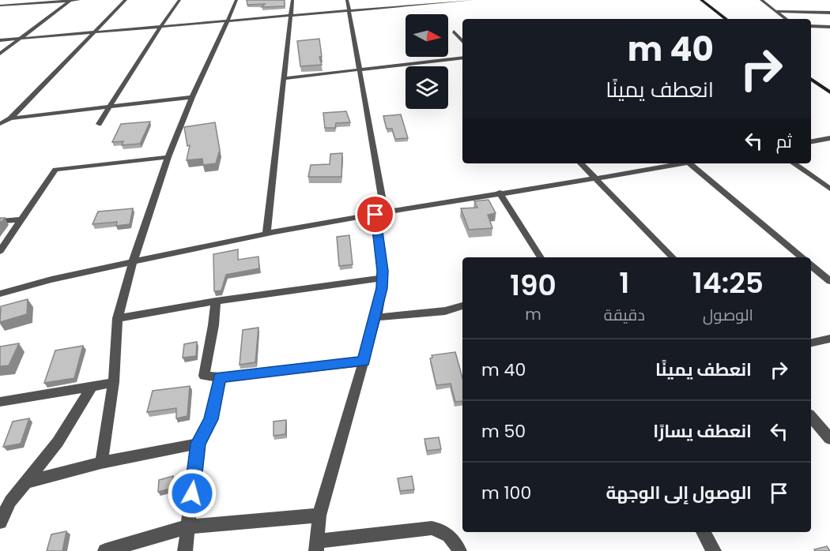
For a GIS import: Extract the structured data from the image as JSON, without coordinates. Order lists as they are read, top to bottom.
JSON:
{
  "north": "right",
  "page": {
    "turn": ["40 m", "انعطف يمينًا"],
    "then": "ثم",
    "eta": [
      "14:25",
      "الوصول",
      "1",
      "دقيقة",
      "190",
      "m"
    ],
    "list": [
      {
        "name": "انعطف يمينًا",
        "value": "40 m"
      },
      {
        "name": "انعطف يسارًا",
        "value": "50 m"
      },
      {
        "name": "الوصول إلى الوجهة",
        "value": "100 m"
      }
    ]
  }
}
